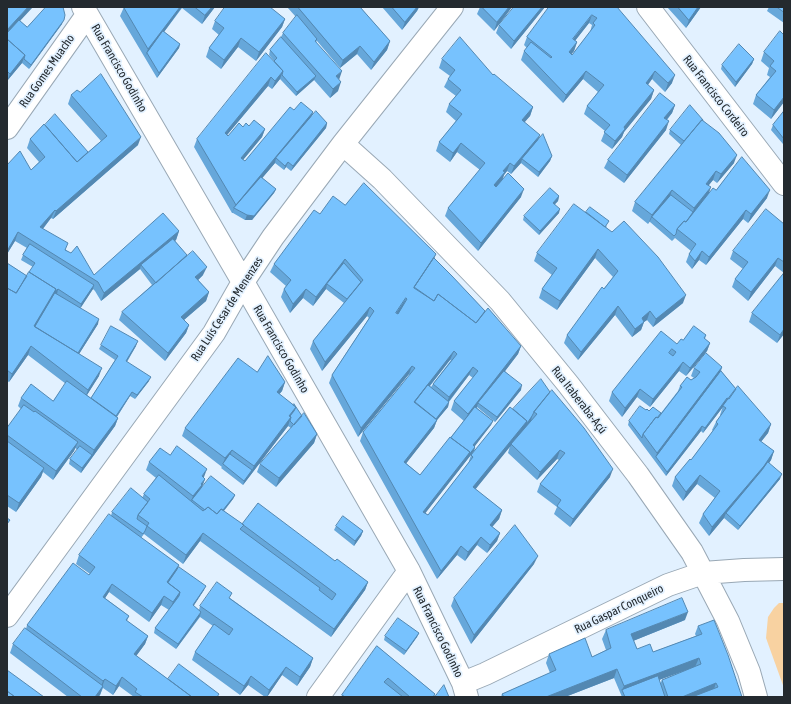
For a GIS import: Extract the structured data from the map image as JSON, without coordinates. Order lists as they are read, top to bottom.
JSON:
{
  "streets": {
    "street": [
      "Rua Francisco Godinho",
      "Rua Gomes Muacho",
      "Rua Francisco Cordeiro",
      "Rua Luis Cesar de Menenzes",
      "Rua Itaberaba-Açú",
      "Rua Gaspar Conqueiro"
    ]
  },
  "crossings": [
    ["Rua Francisco Godinho", "Rua Gomes Muacho"],
    ["Rua Francisco Godinho", "Rua Luis Cesar de Menenzes"],
    ["Rua Francisco Godinho", "Rua Gaspar Conqueiro"],
    ["Rua Luis Cesar de Menenzes", "Rua Itaberaba-Açú"],
    ["Rua Itaberaba-Açú", "Rua Gaspar Conqueiro"]
  ]
}
